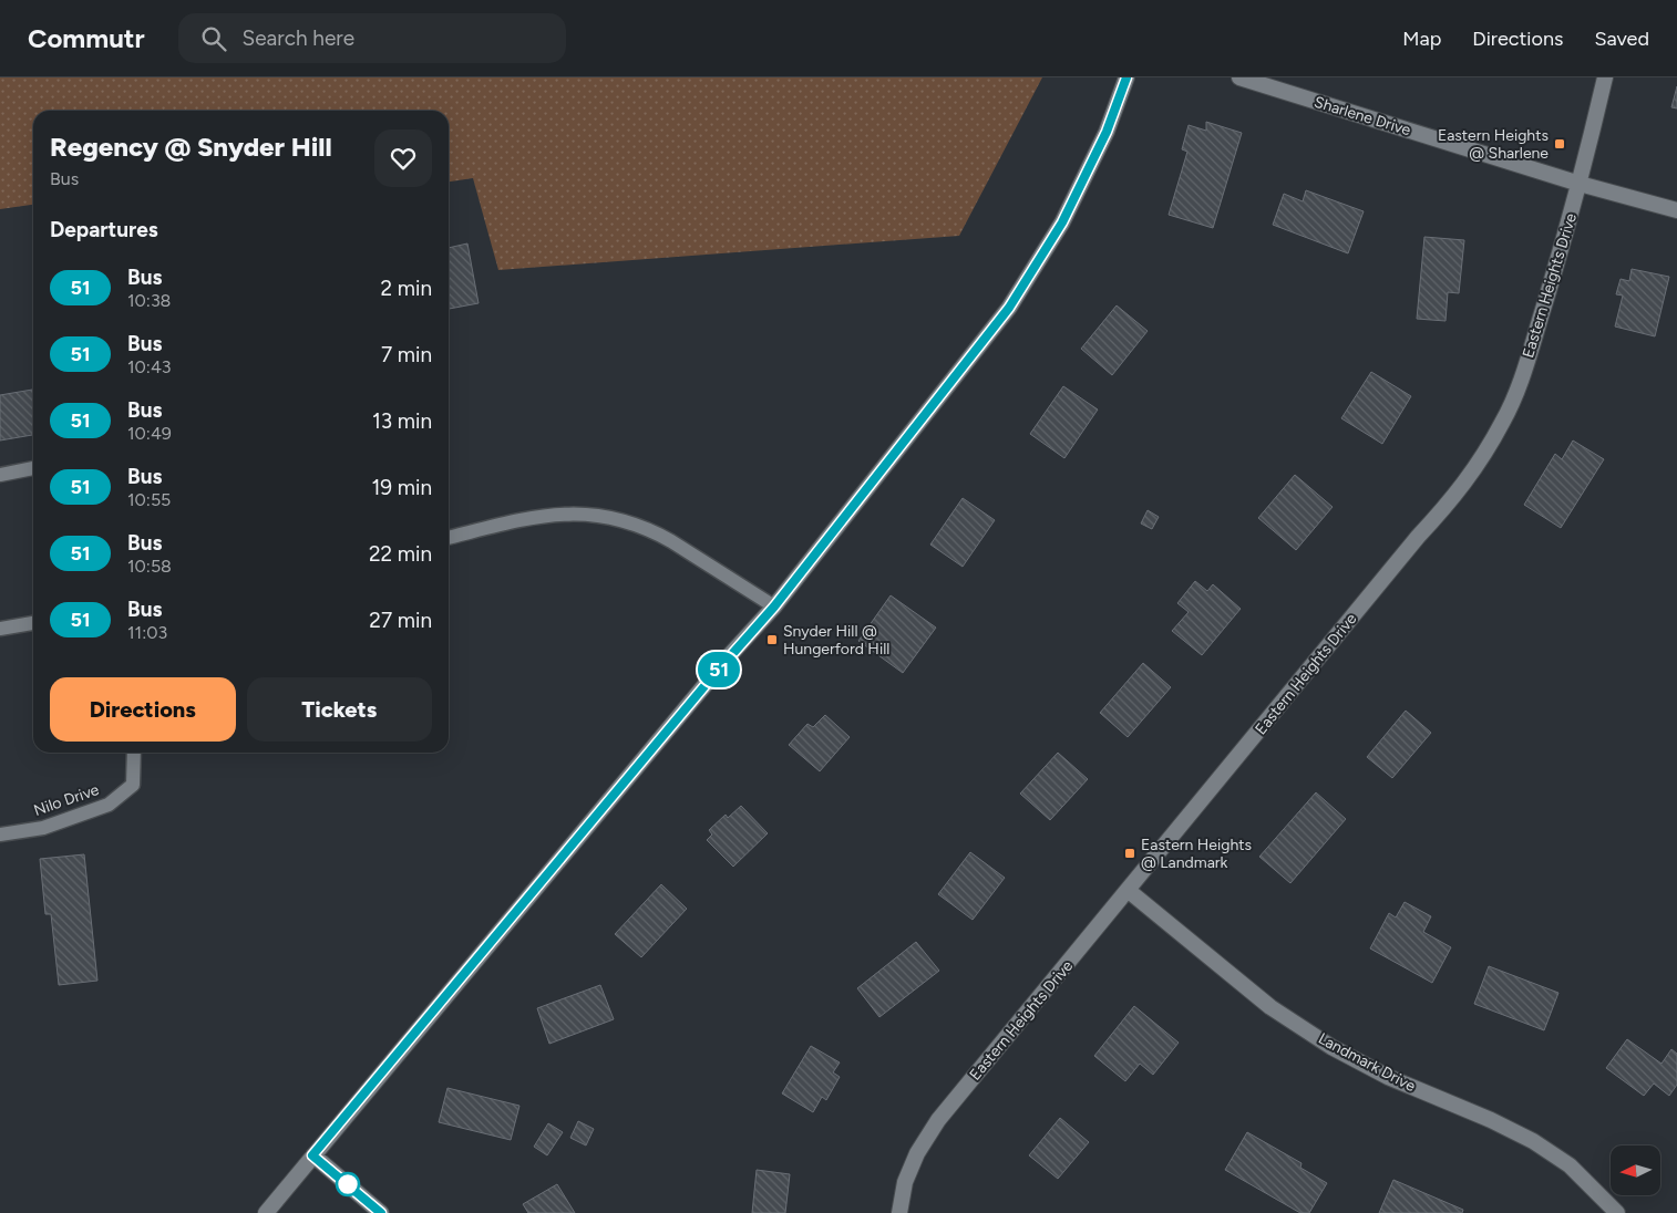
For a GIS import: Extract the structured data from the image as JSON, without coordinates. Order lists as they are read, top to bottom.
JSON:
{
  "streets": {
    "street": ["Sharlene Drive", "Eastern Heights Drive", "Landmark Drive"],
    "lane": ["Nilo Drive"]
  },
  "crossings": [
    ["Sharlene Drive", "Eastern Heights Drive"],
    ["Eastern Heights Drive", "Landmark Drive"]
  ],
  "places": {
    "transit": ["Eastern Heights @ Sharlene", "Snyder Hill @ Hungerford Hill", "Eastern Heights @ Landmark"]
  },
  "lines": ["bus line 51"],
  "north": "left",
  "page": {
    "header": "Commutr",
    "search": "Search here",
    "nav": ["Map", "Directions", "Saved"],
    "on_map": "51",
    "heading": [
      ["Regency @ Snyder Hill", "Bus"],
      "Departures"
    ],
    "list": [
      {
        "mark": "51",
        "name": "Bus",
        "note": "10:38",
        "value": "2 min"
      },
      {
        "mark": "51",
        "name": "Bus",
        "note": "10:43",
        "value": "7 min"
      },
      {
        "mark": "51",
        "name": "Bus",
        "note": "10:49",
        "value": "13 min"
      },
      {
        "mark": "51",
        "name": "Bus",
        "note": "10:55",
        "value": "19 min"
      },
      {
        "mark": "51",
        "name": "Bus",
        "note": "10:58",
        "value": "22 min"
      },
      {
        "mark": "51",
        "name": "Bus",
        "note": "11:03",
        "value": "27 min"
      }
    ],
    "buttons": ["Directions", "Tickets"]
  }
}
